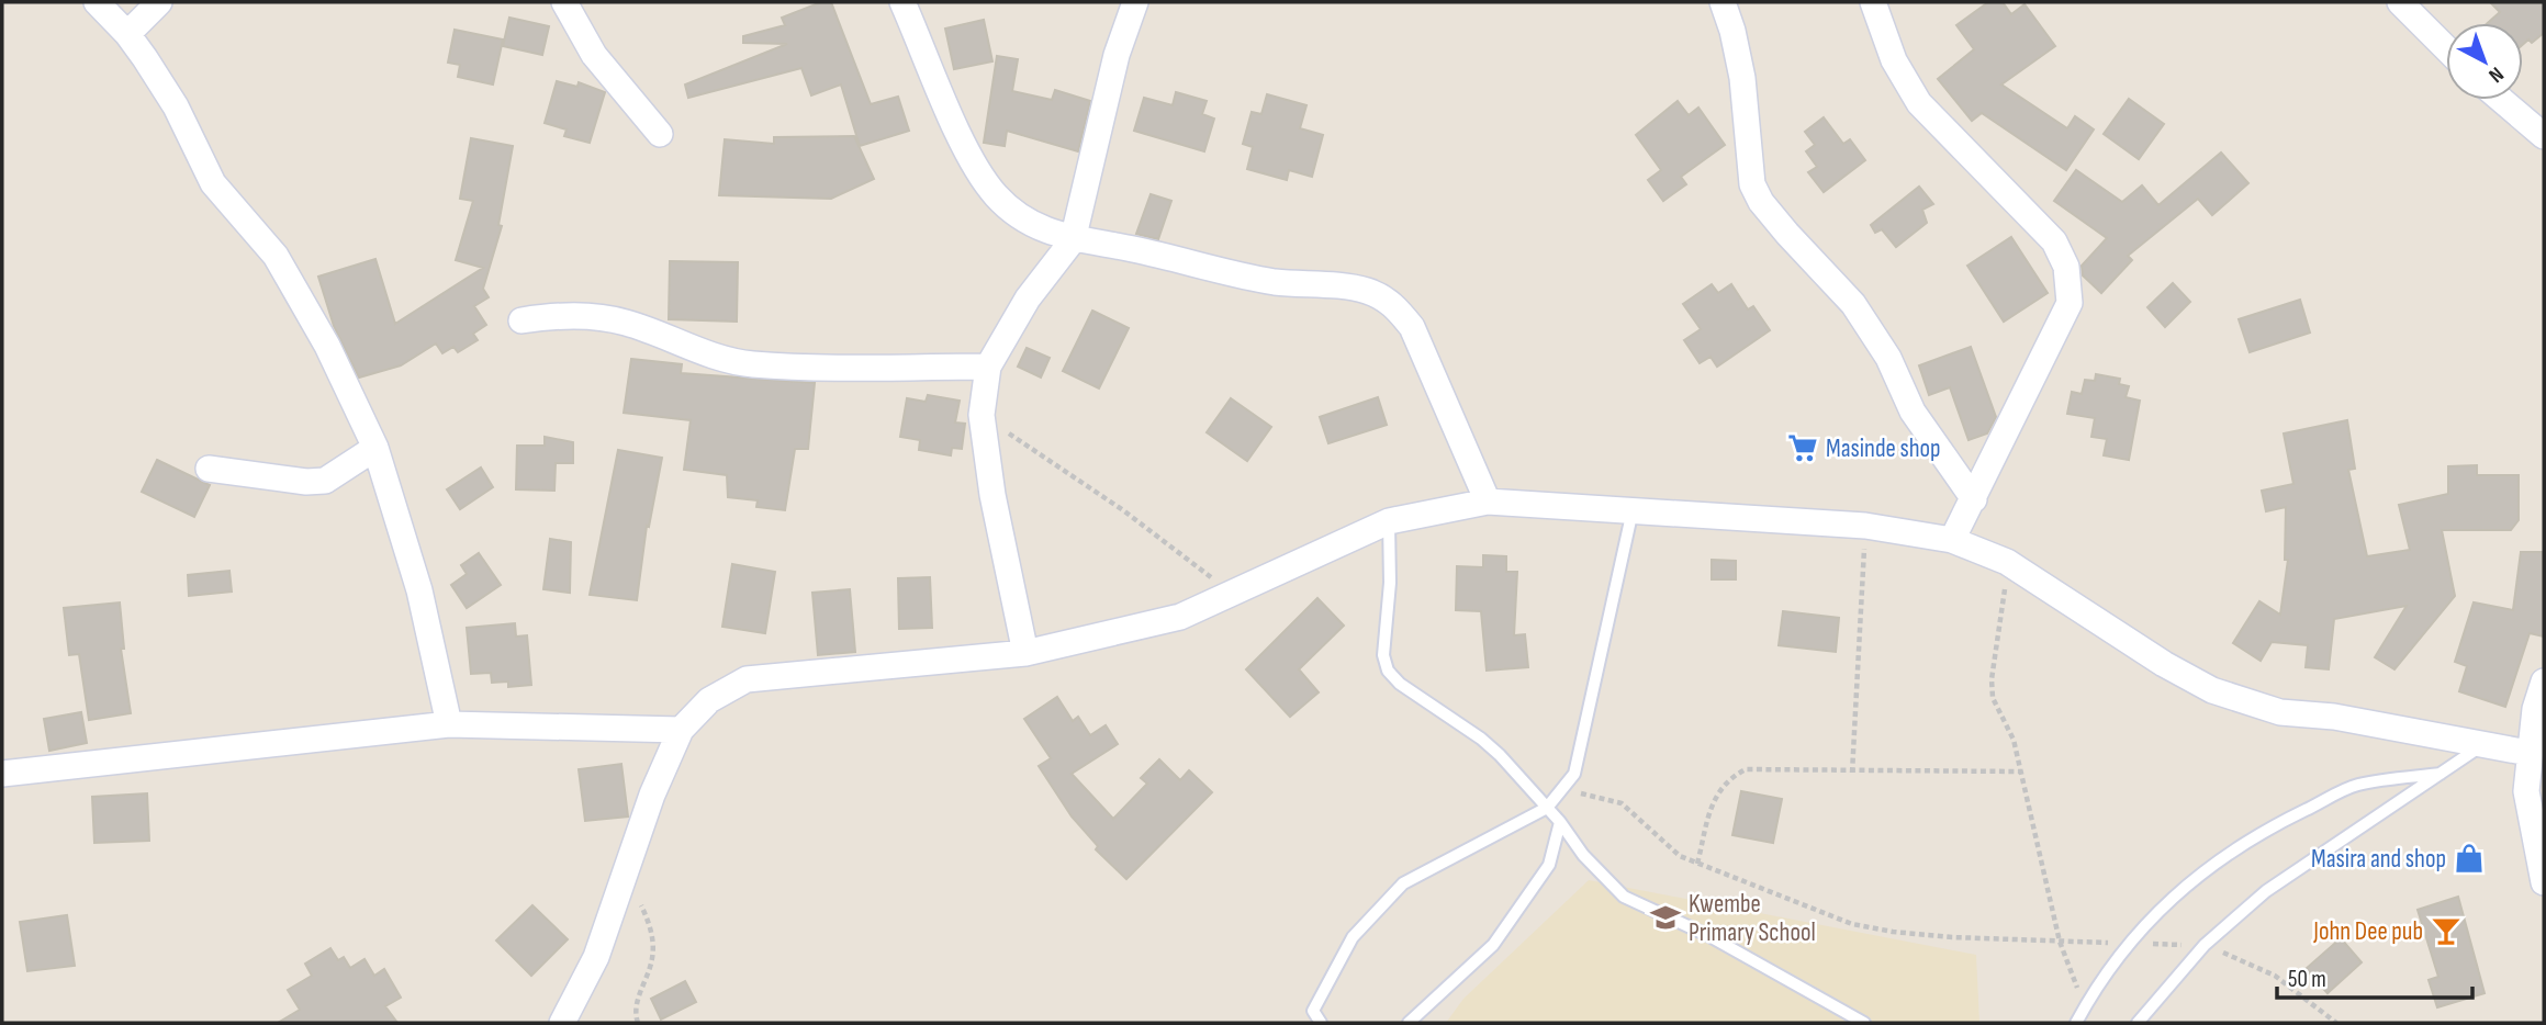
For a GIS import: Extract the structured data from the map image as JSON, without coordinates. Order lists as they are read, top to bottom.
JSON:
{
  "places": {
    "supermarket": ["Masinde shop"],
    "shop": ["Masira and shop"],
    "school or university": ["Kwembe Primary School"],
    "bar": ["John Dee pub"]
  },
  "scale_bar": "50 m",
  "north": "bottom right"
}
